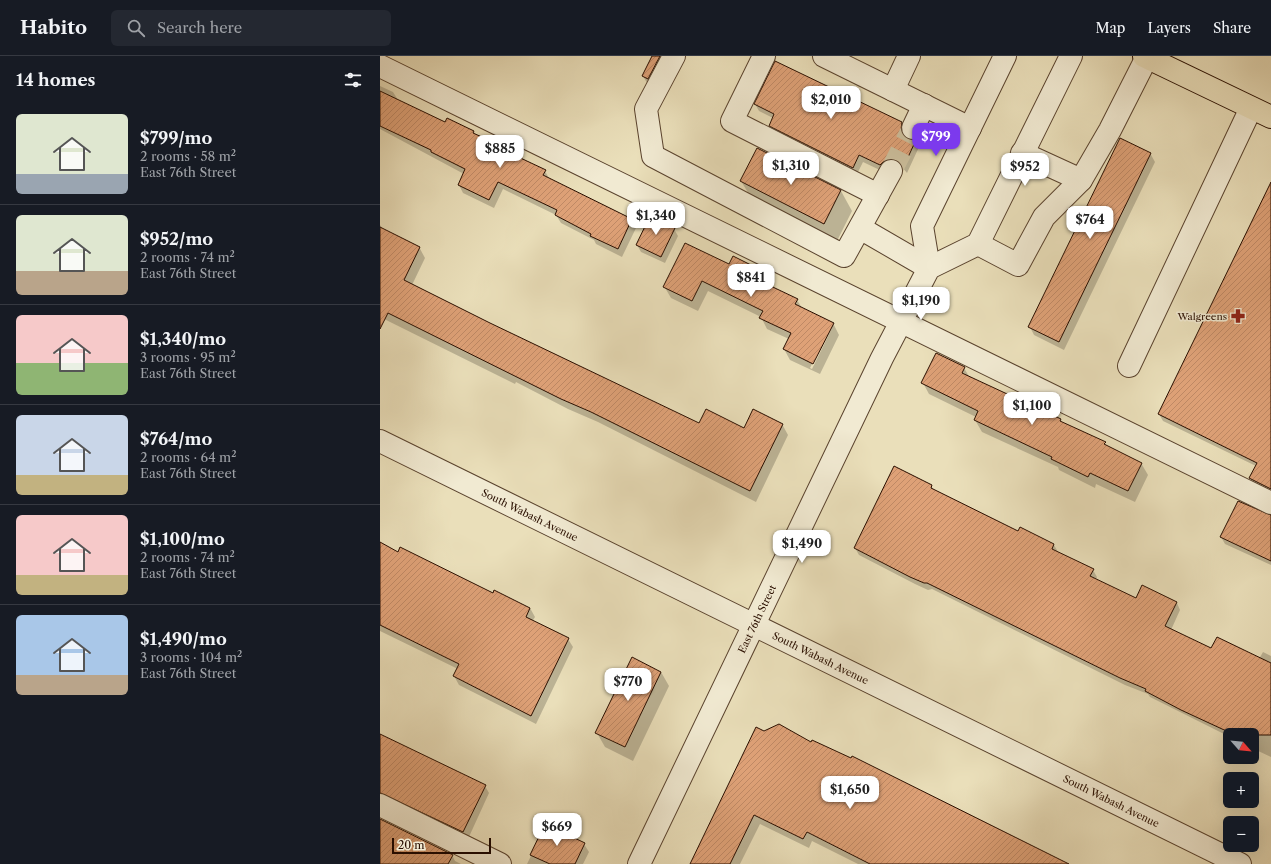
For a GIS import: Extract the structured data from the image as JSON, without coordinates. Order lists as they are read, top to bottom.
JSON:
{
  "streets": {
    "street": ["South Wabash Avenue", "East 76th Street"]
  },
  "crossings": [
    ["South Wabash Avenue", "East 76th Street"]
  ],
  "places": {
    "pharmacy": ["Walgreens"]
  },
  "scale_bar": "20 m",
  "north": "bottom right",
  "page": {
    "header": "Habito",
    "search": "Search here",
    "nav": ["Map", "Layers", "Share"],
    "heading": "14 homes",
    "price": [
      "$2,010",
      "$799",
      "$885",
      "$1,310",
      "$952",
      "$1,340",
      "$764",
      "$841",
      "$1,190",
      "$1,100",
      "$1,490",
      "$770",
      "$1,650",
      "$669"
    ],
    "list": [
      {
        "name": "$799/mo",
        "note": "2 rooms · 58 m² · East 76th Street"
      },
      {
        "name": "$952/mo",
        "note": "2 rooms · 74 m² · East 76th Street"
      },
      {
        "name": "$1,340/mo",
        "note": "3 rooms · 95 m² · East 76th Street"
      },
      {
        "name": "$764/mo",
        "note": "2 rooms · 64 m² · East 76th Street"
      },
      {
        "name": "$1,100/mo",
        "note": "2 rooms · 74 m² · East 76th Street"
      },
      {
        "name": "$1,490/mo",
        "note": "3 rooms · 104 m² · East 76th Street"
      }
    ],
    "map_buttons": ["+", "−"],
    "scale": "20 m"
  }
}
